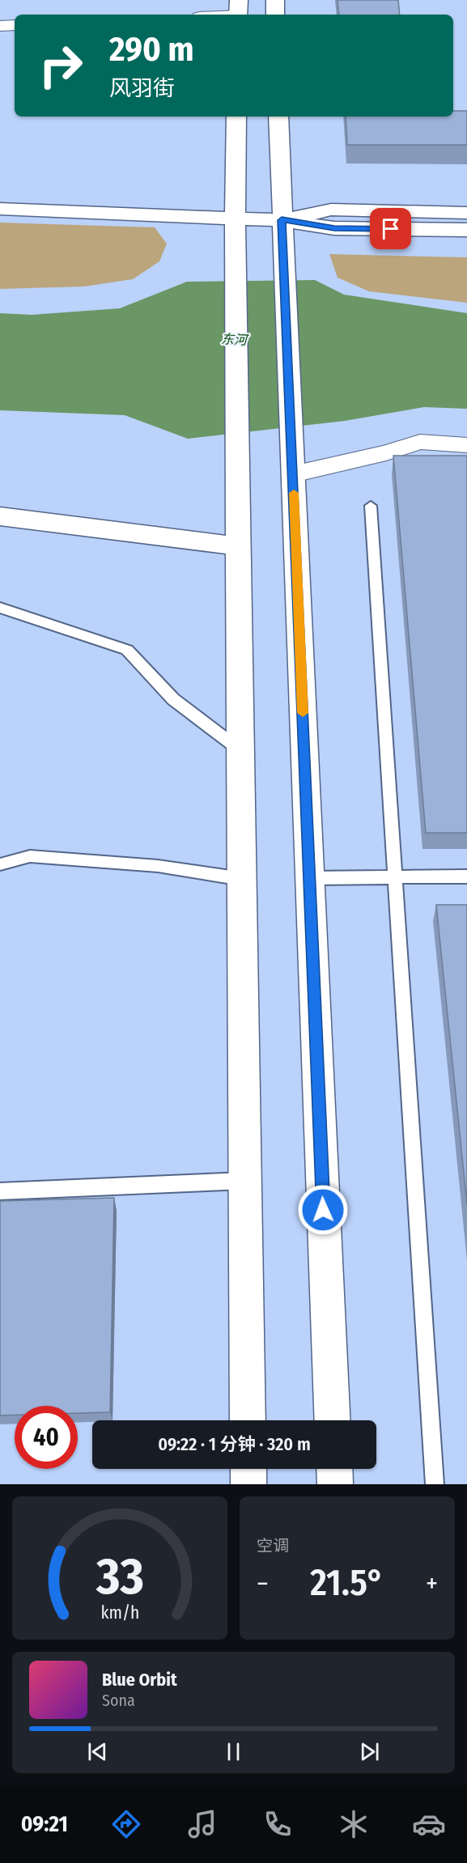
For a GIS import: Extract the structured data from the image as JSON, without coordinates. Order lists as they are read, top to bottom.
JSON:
{
  "water": ["东河"],
  "page": {
    "turn": ["290 m", "风羽街"],
    "limit": "40",
    "trip": "09:22 · 1 分钟 · 320 m",
    "tile": "空调",
    "heat": ["−", "21.5°", "+"],
    "song": ["Blue Orbit", "Sona"],
    "tabs": "09:21",
    "gauge": ["33", "km/h"]
  }
}
